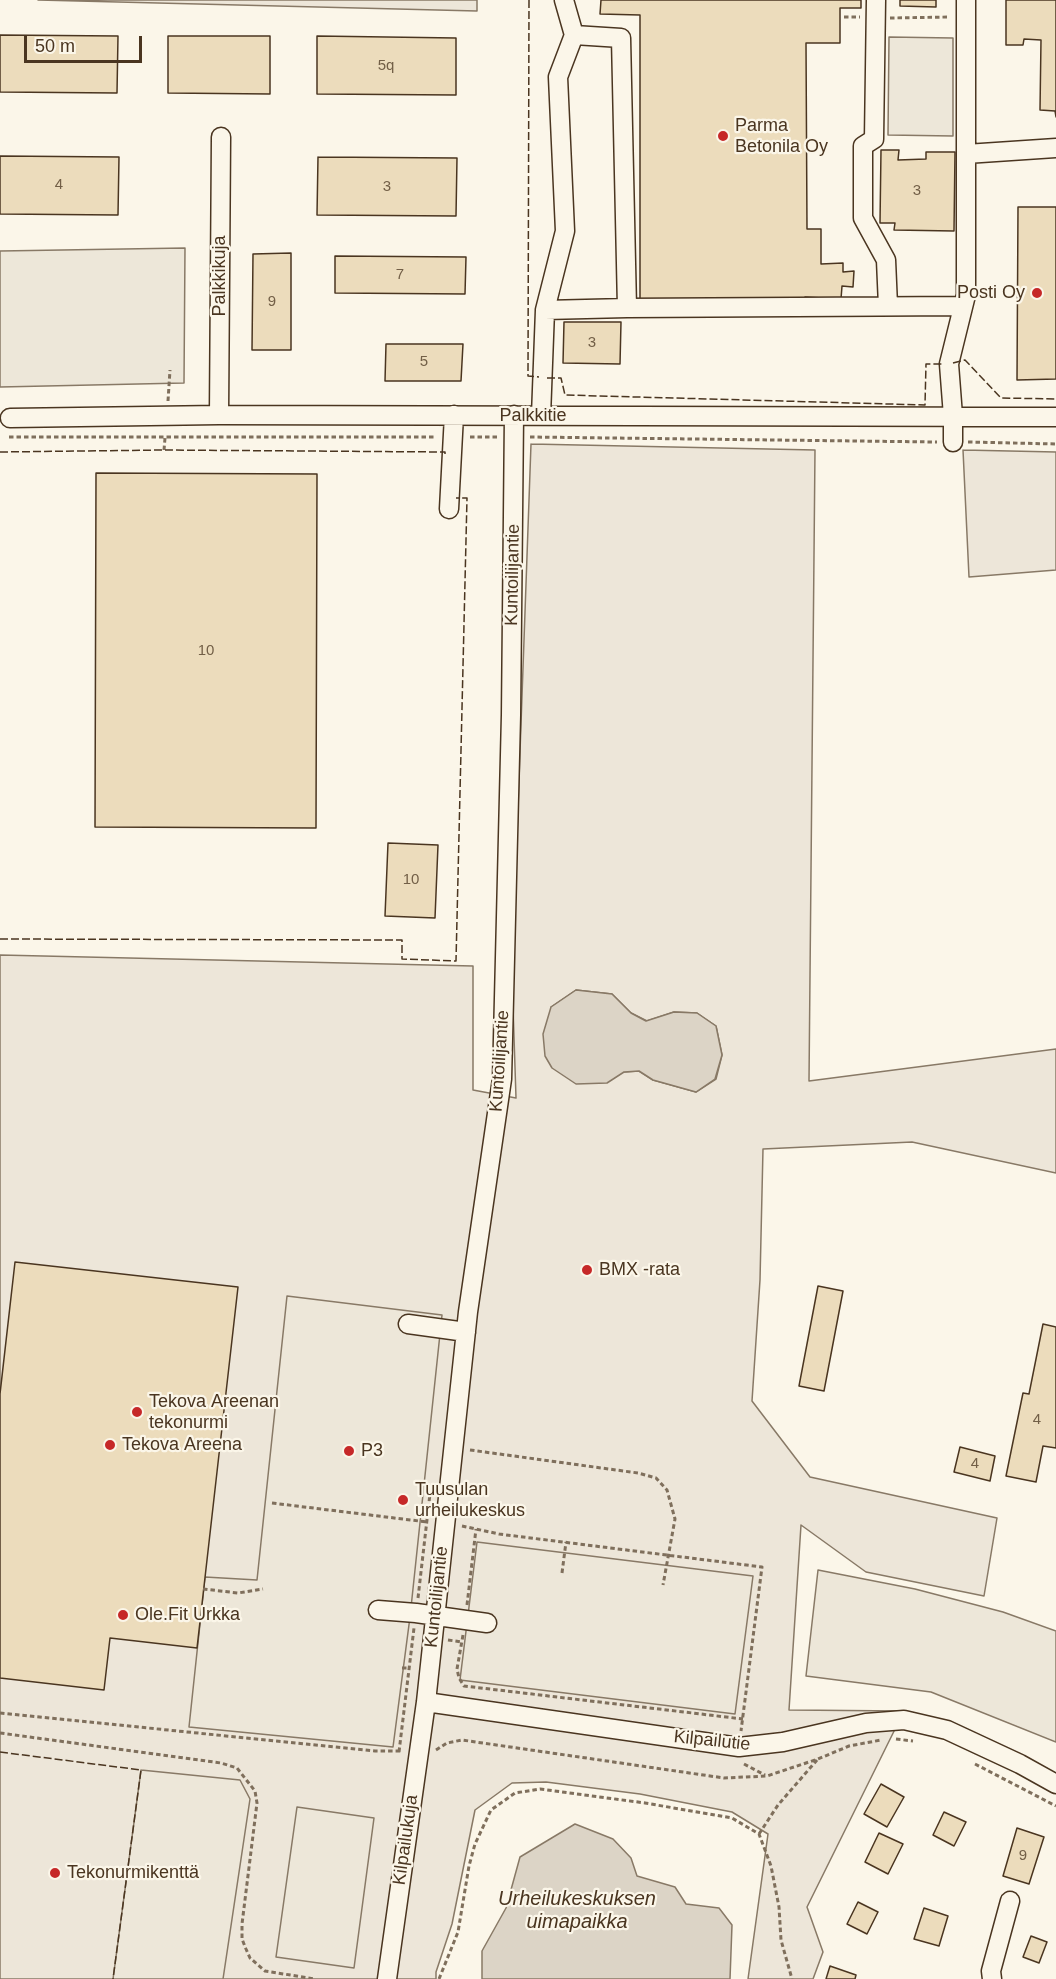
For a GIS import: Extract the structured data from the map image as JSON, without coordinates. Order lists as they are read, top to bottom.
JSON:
{
  "streets": {
    "street": [
      "Palkkikuja",
      "Palkkitie",
      "Kuntoilijantie",
      "Kilpailutie",
      "Kilpailukuja"
    ]
  },
  "crossings": [
    ["Palkkikuja", "Palkkitie"],
    ["Palkkitie", "Kuntoilijantie"],
    ["Kuntoilijantie", "Kilpailutie"],
    ["Kuntoilijantie", "Kilpailukuja"],
    ["Kilpailutie", "Kilpailukuja"]
  ],
  "water": ["Urheilukeskuksen uimapaikka"],
  "places": [
    "Parma Betonila Oy",
    "Posti Oy",
    "BMX -rata",
    "Tekova Areenan tekonurmi",
    "Tekova Areena",
    "P3",
    "Tuusulan urheilukeskus",
    "Ole.Fit Urkka",
    "Tekonurmikenttä"
  ],
  "house_numbers": [
    "5q",
    "4",
    "3",
    "3",
    "7",
    "9",
    "3",
    "5",
    "10",
    "10",
    "4",
    "4",
    "9"
  ],
  "scale_bar": "50 m"
}
